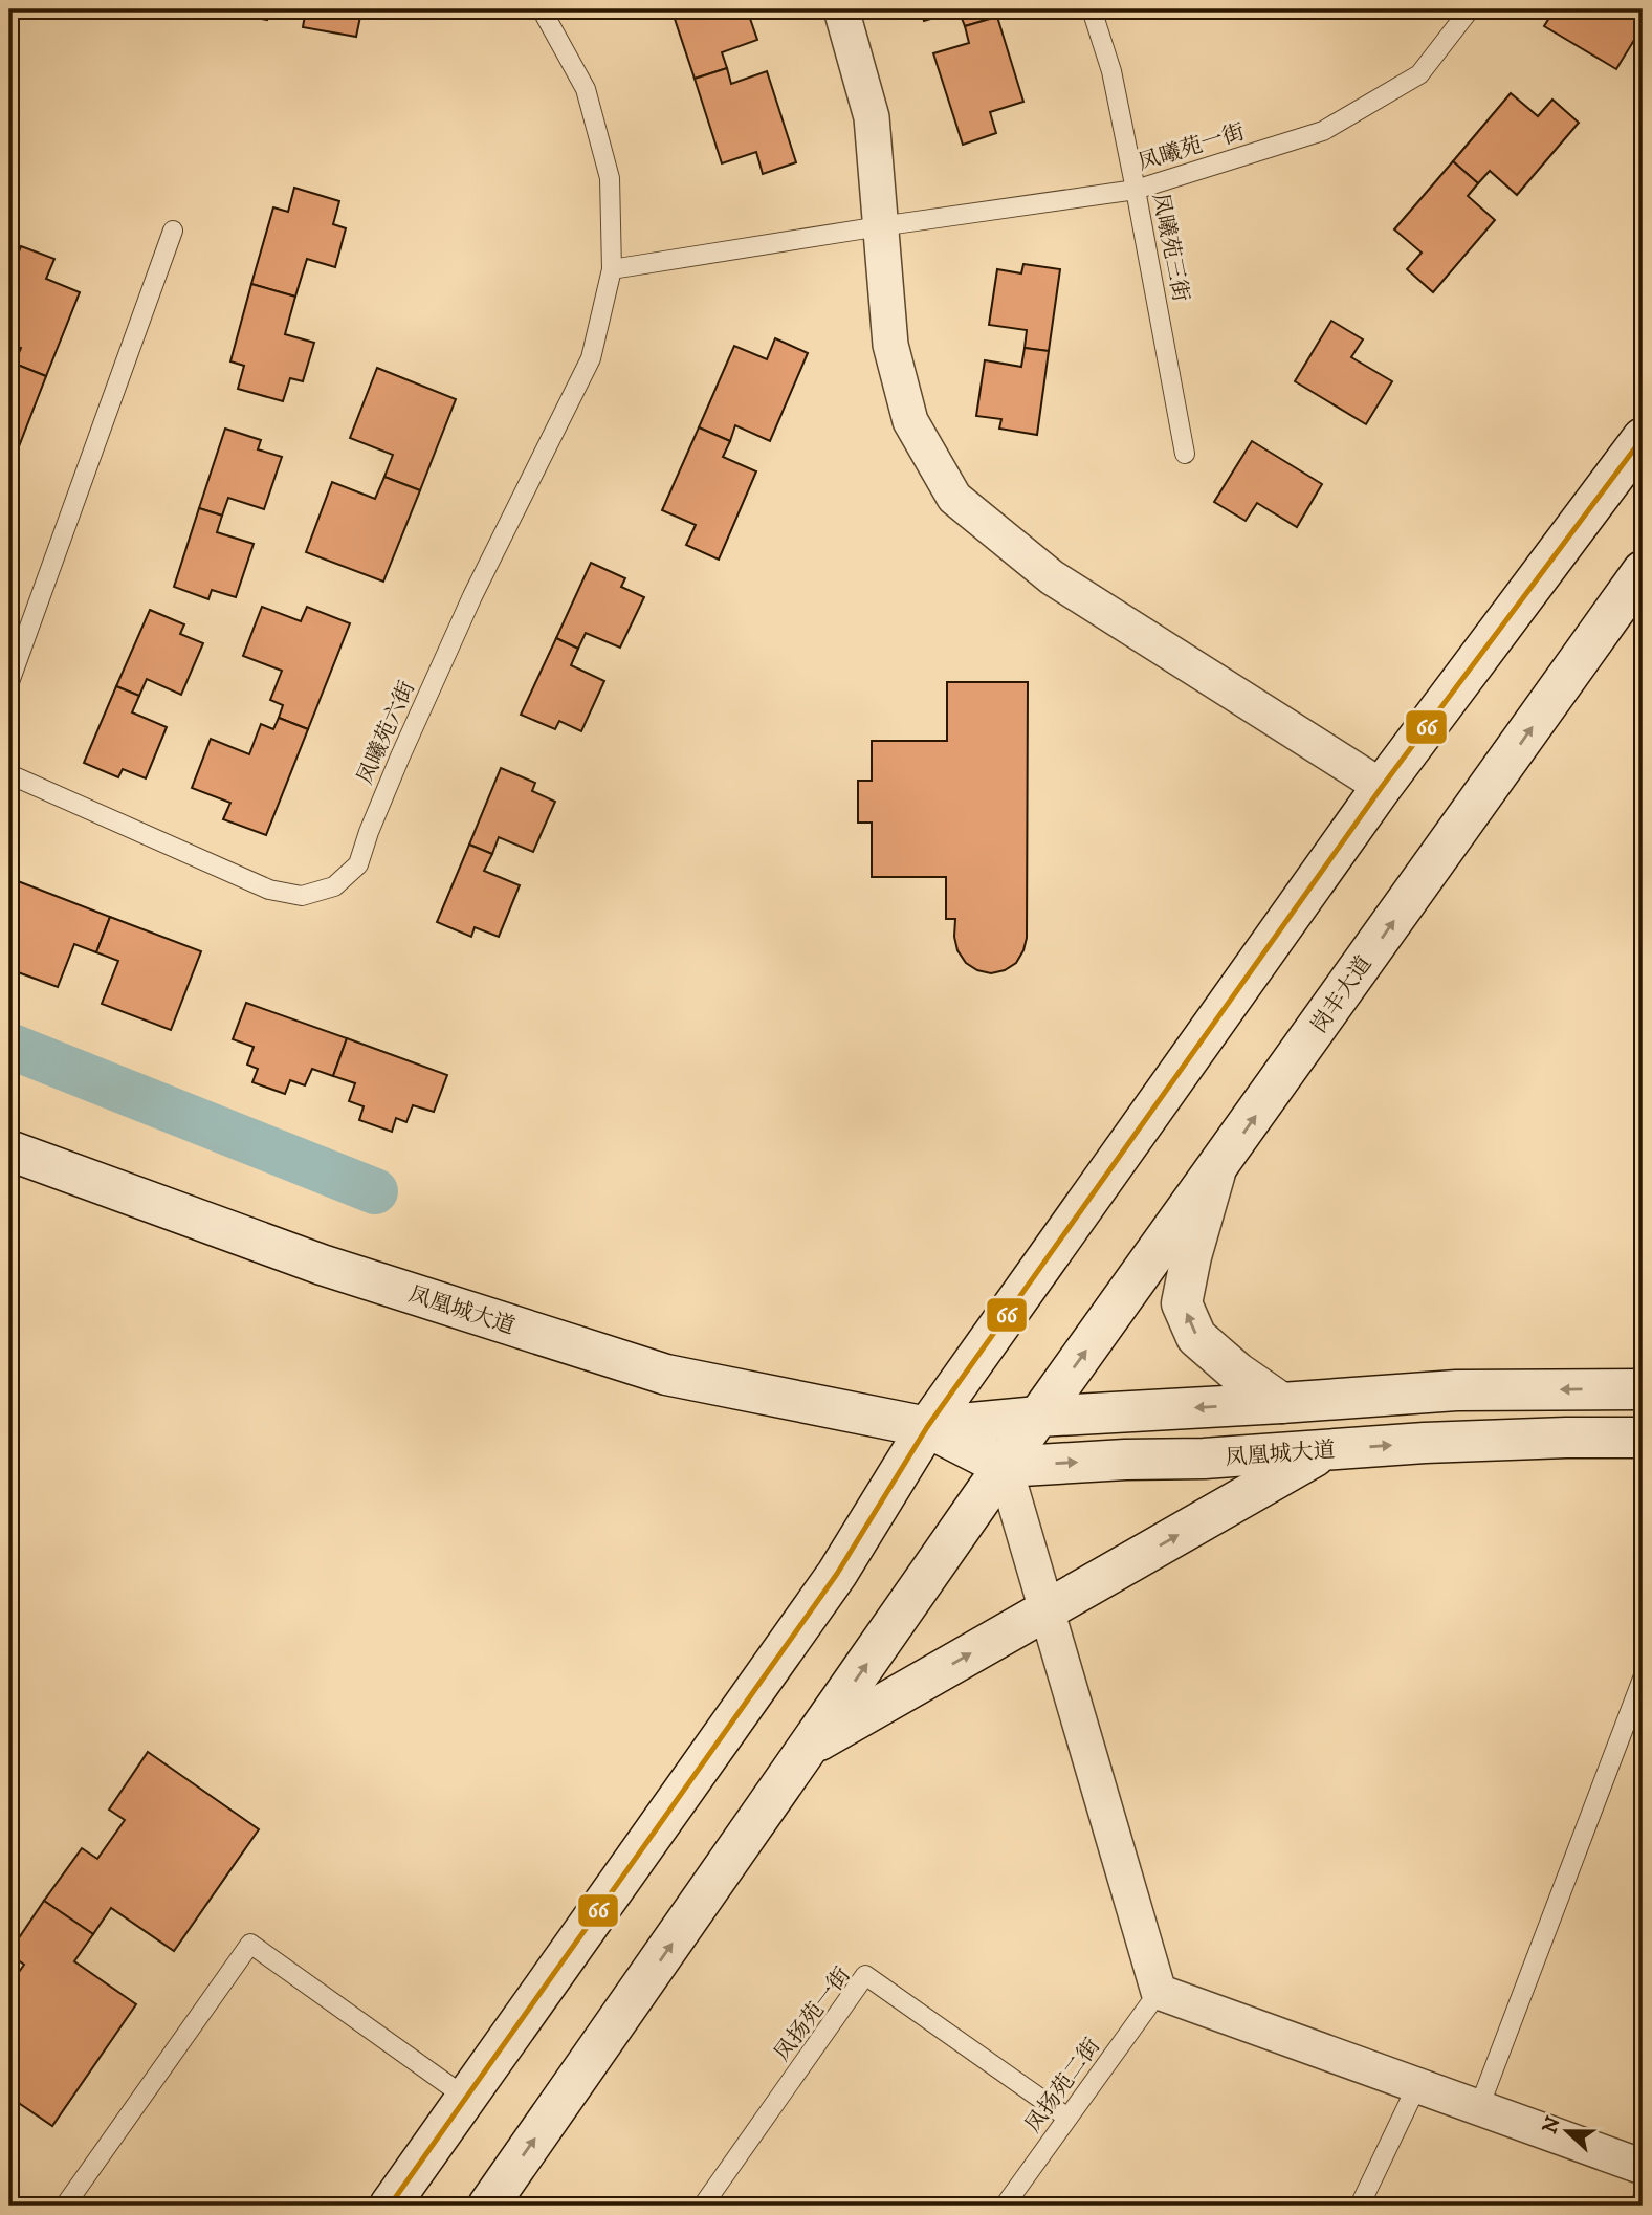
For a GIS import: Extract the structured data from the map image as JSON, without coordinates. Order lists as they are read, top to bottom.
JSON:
{
  "streets": {
    "main road": ["岗丰大道", "凤凰城大道"],
    "lane": [
      "凤曦苑一街",
      "凤曦苑三街",
      "凤曦苑六街",
      "凤扬苑一街",
      "凤扬苑二街"
    ]
  },
  "crossings": [
    ["凤曦苑一街", "凤曦苑三街"],
    ["凤曦苑一街", "凤曦苑六街"],
    ["岗丰大道", "凤凰城大道"],
    ["凤扬苑一街", "凤扬苑二街"]
  ],
  "lines": ["transit line 66"],
  "north": "left"
}
